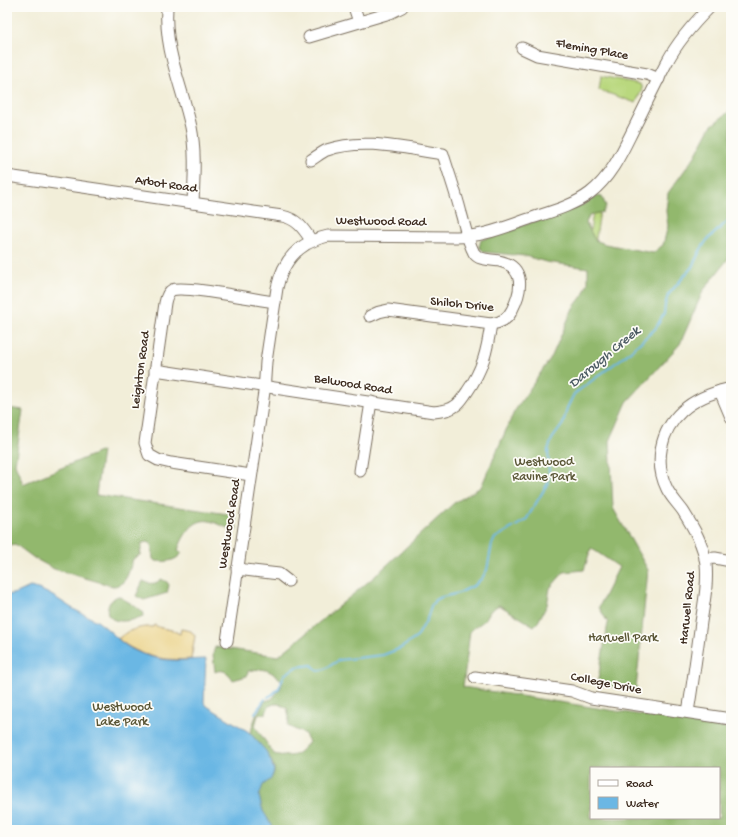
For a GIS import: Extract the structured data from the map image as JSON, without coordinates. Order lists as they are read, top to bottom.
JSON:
{
  "streets": {
    "street": [
      "Fleming Place",
      "Arbot Road",
      "Westwood Road",
      "Shiloh Drive",
      "Leighton Road",
      "Belwood Road",
      "Harwell Road",
      "College Drive"
    ]
  },
  "crossings": [
    ["Fleming Place", "Westwood Road"],
    ["Arbot Road", "Westwood Road"],
    ["Westwood Road", "Shiloh Drive"],
    ["Westwood Road", "Leighton Road"],
    ["Westwood Road", "Belwood Road"],
    ["Shiloh Drive", "Belwood Road"],
    ["Leighton Road", "Belwood Road"],
    ["Harwell Road", "College Drive"]
  ],
  "water": ["Darough Creek"],
  "parks": ["Westwood Ravine Park", "Harwell Park", "Westwood Lake Park"],
  "legend": ["Road", "Water"]
}
